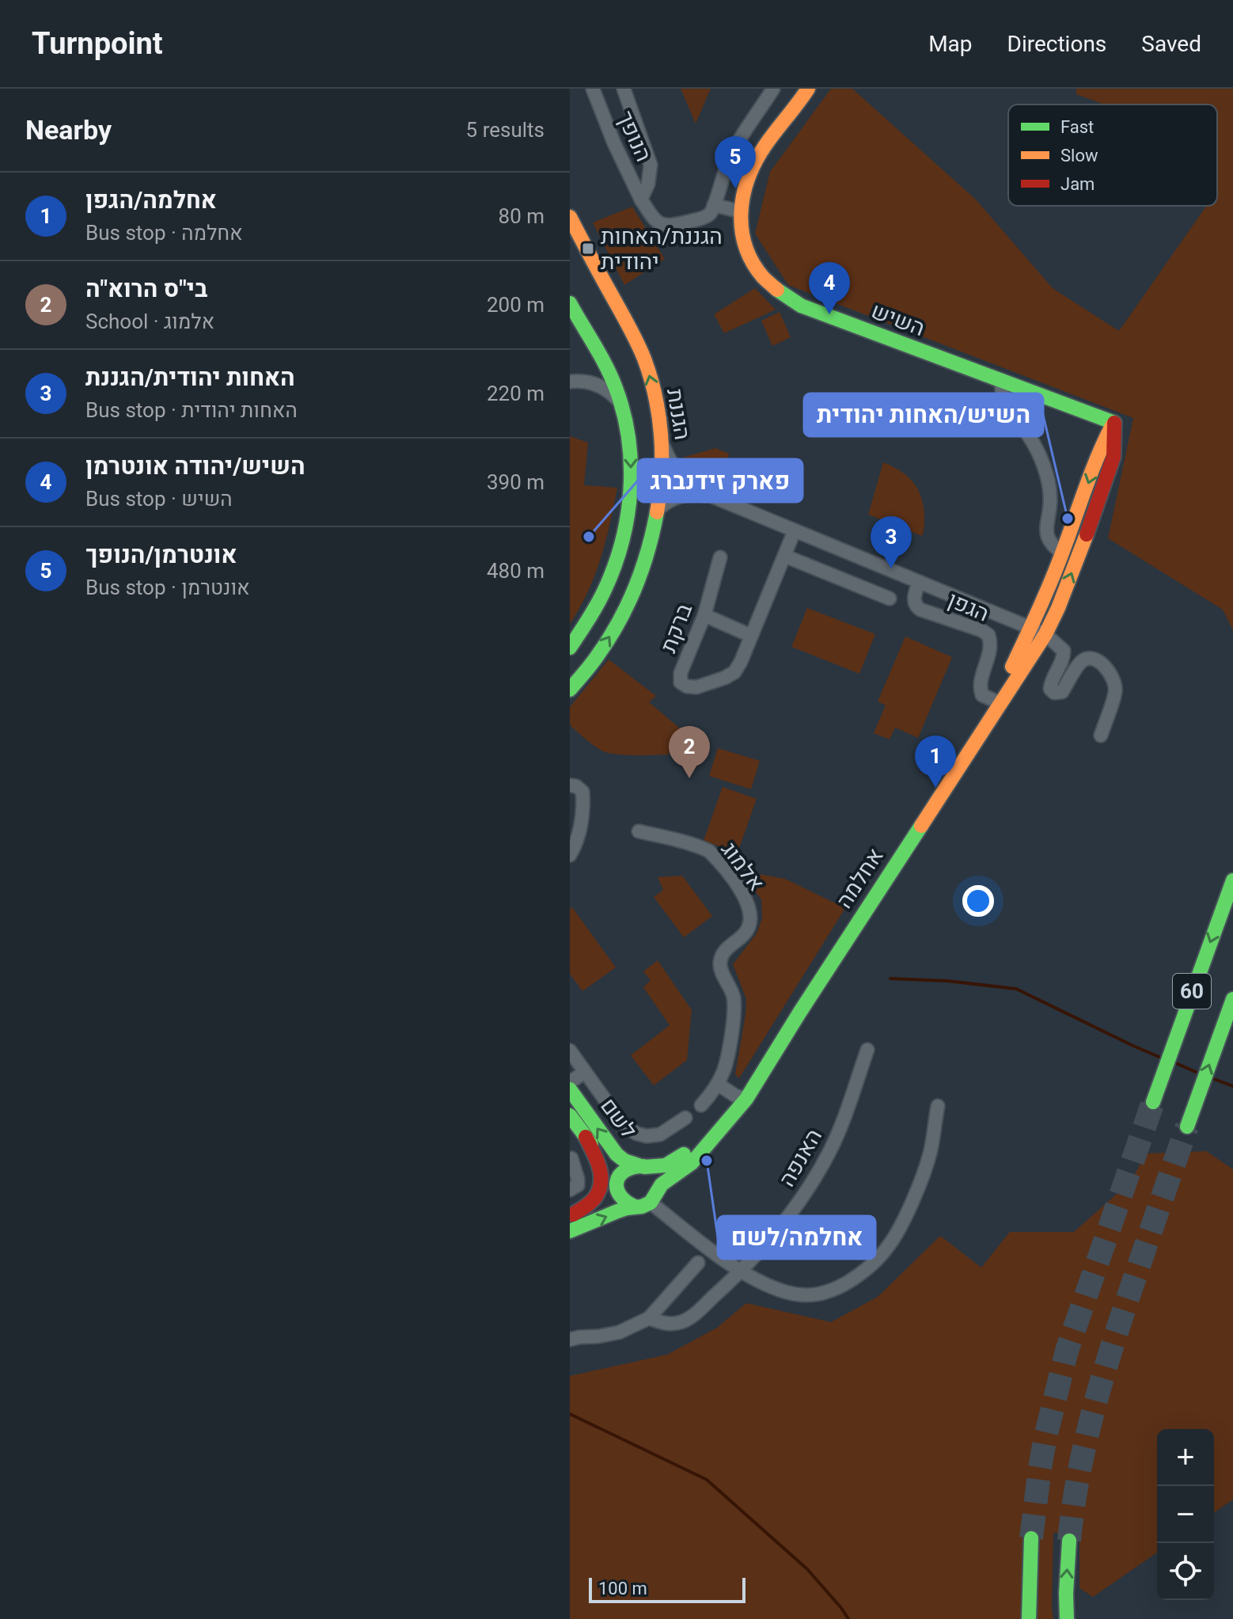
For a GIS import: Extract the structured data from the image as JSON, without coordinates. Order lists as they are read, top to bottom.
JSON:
{
  "streets": {
    "main road": [
      "השיש",
      "הגננת",
      "אחלמה",
      "60",
      "לשם"
    ],
    "street": [
      "הנופך",
      "הגפן",
      "ברקת",
      "אלמוג",
      "האנפה"
    ]
  },
  "crossings": [
    ["הגפן", "אחלמה"],
    ["אחלמה", "לשם"]
  ],
  "places": {
    "transit": ["הגננת/האחות יהודית"],
    "other": ["השיש/האחות יהודית", "פארק זידנברג", "אחלמה/לשם"]
  },
  "legend": ["Fast", "Slow", "Jam"],
  "scale_bar": "100 m",
  "page": {
    "header": "Turnpoint",
    "nav": ["Map", "Directions", "Saved"],
    "heading": ["Nearby", "5 results"],
    "pins": [
      "5",
      "4",
      "3",
      "2",
      "1"
    ],
    "list": [
      {
        "mark": "1",
        "name": "אחלמה/הגפן",
        "note": "Bus stop · אחלמה",
        "value": "80 m"
      },
      {
        "mark": "2",
        "name": "בי\"ס הרוא\"ה",
        "note": "School · אלמוג",
        "value": "200 m"
      },
      {
        "mark": "3",
        "name": "האחות יהודית/הגננת",
        "note": "Bus stop · האחות יהודית",
        "value": "220 m"
      },
      {
        "mark": "4",
        "name": "השיש/יהודה אונטרמן",
        "note": "Bus stop · השיש",
        "value": "390 m"
      },
      {
        "mark": "5",
        "name": "אונטרמן/הנופך",
        "note": "Bus stop · אונטרמן",
        "value": "480 m"
      }
    ],
    "map_buttons": ["+", "−"],
    "scale": "100 m"
  }
}
